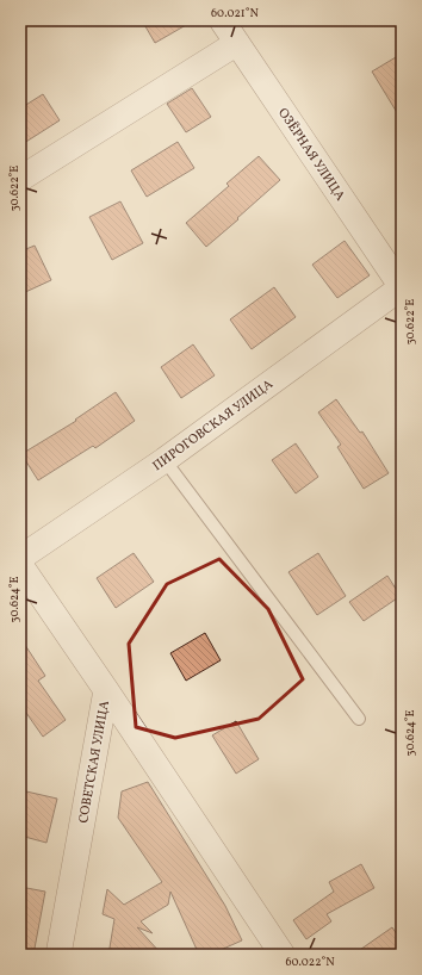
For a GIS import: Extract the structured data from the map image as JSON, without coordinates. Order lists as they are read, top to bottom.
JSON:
{
  "streets": {
    "street": ["ОЗЁРНАЯ УЛИЦА", "ПИРОГОВСКАЯ УЛИЦА", "СОВЕТСКАЯ УЛИЦА"]
  },
  "crossings": [
    ["ОЗЁРНАЯ УЛИЦА", "ПИРОГОВСКАЯ УЛИЦА"]
  ],
  "coordinates": [
    "60.021°N",
    "30.622°E",
    "30.624°E",
    "60.022°N"
  ]
}
